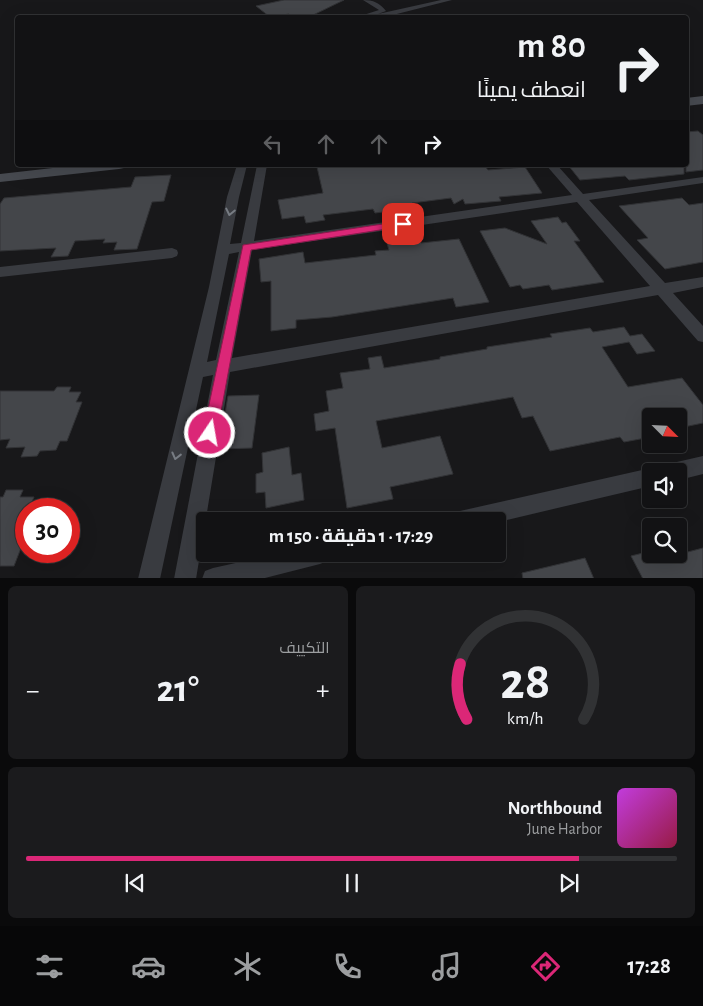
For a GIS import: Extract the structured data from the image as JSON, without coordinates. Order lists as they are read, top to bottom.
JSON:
{
  "north": "bottom right",
  "page": {
    "turn": ["80 m", "انعطف يمينًا"],
    "limit": "30",
    "trip": "17:29 · 1 دقيقة · 150 m",
    "tile": "التكييف",
    "heat": ["−", "21°", "+"],
    "song": ["Northbound", "June Harbor"],
    "tabs": "17:28",
    "gauge": ["28", "km/h"]
  }
}
